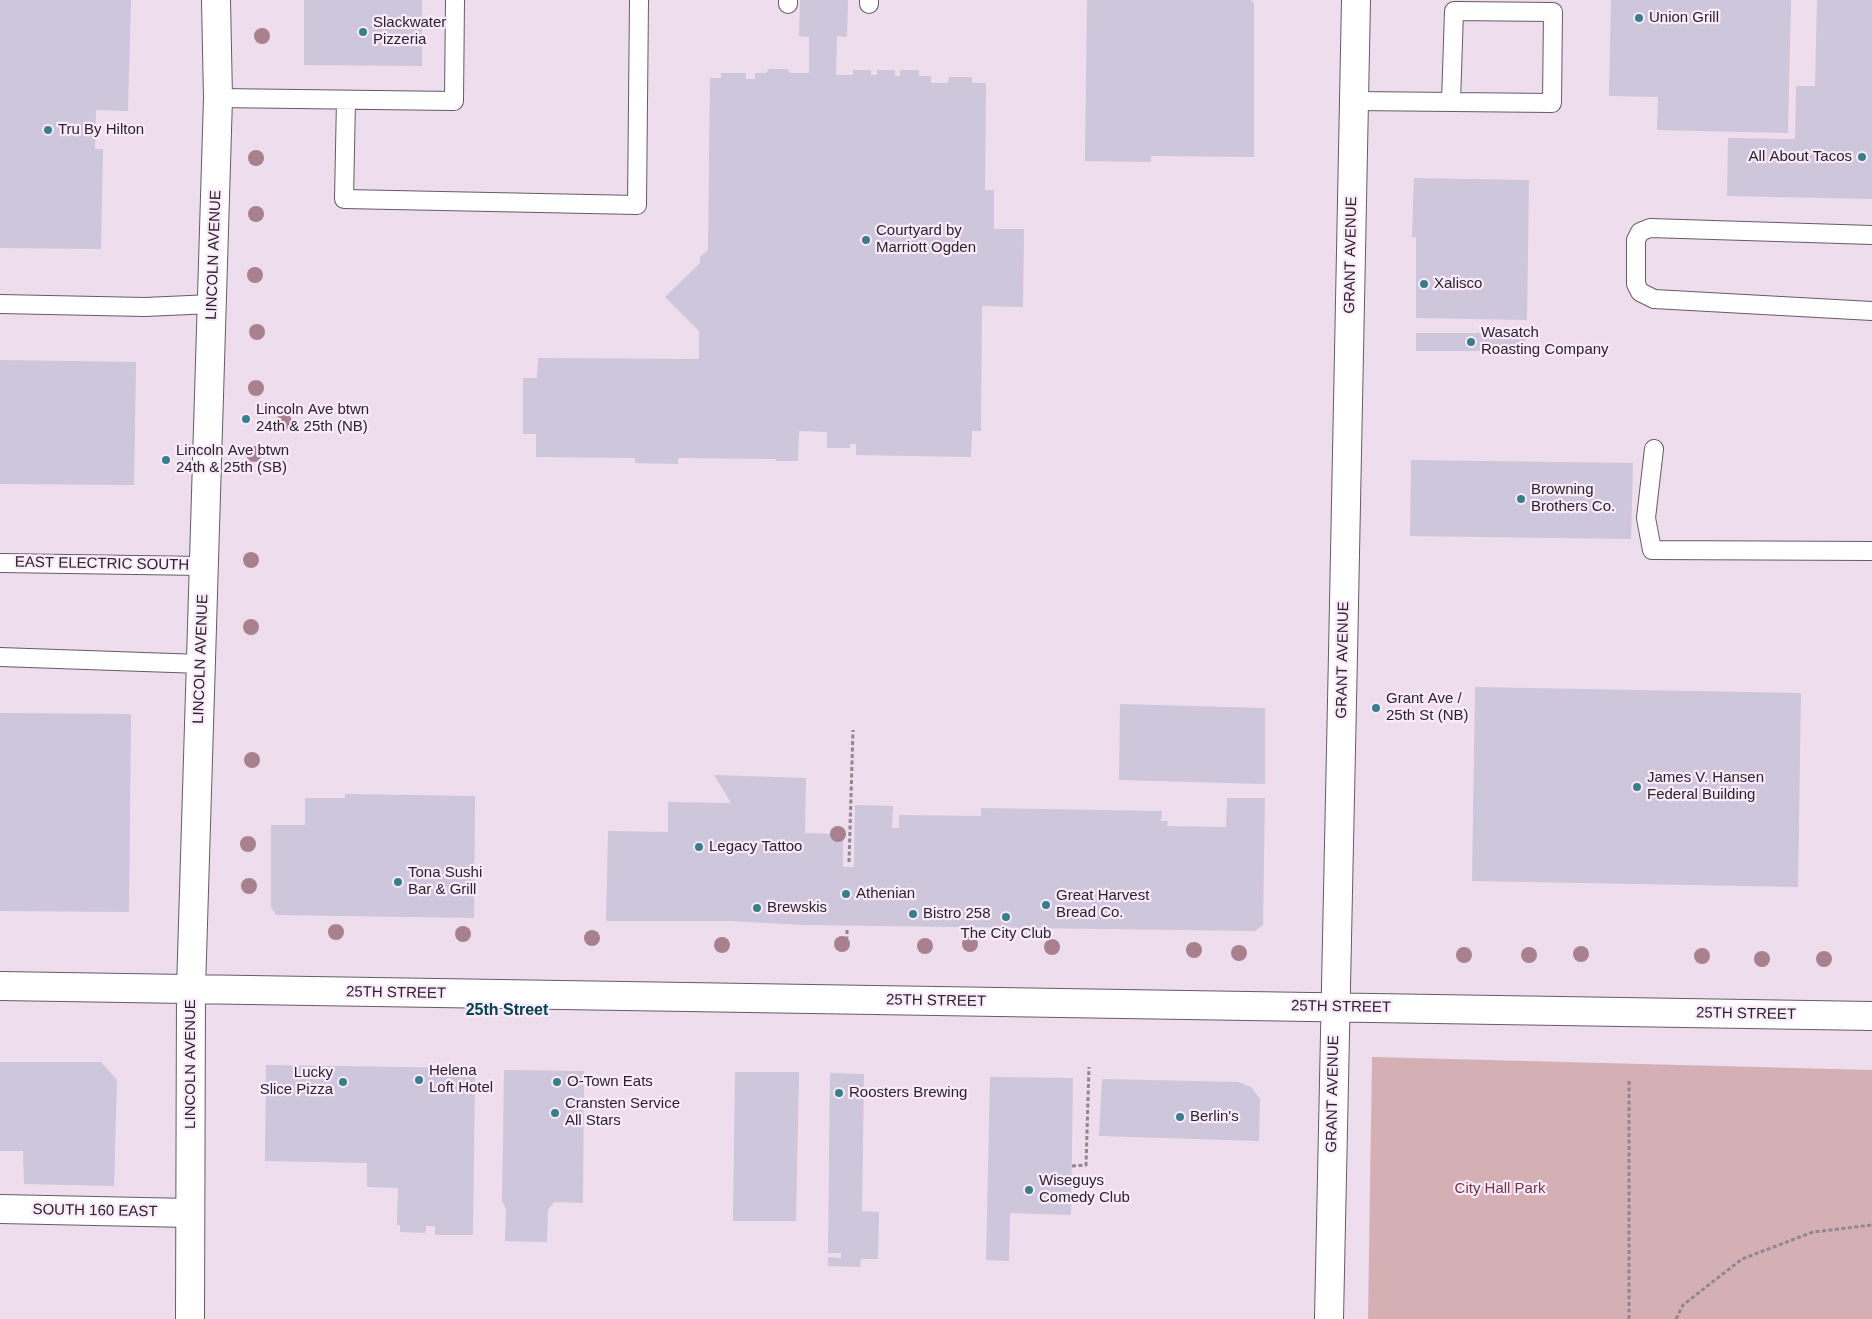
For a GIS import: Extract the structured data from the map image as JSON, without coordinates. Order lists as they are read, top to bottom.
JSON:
{
  "streets": {
    "street": [
      "LINCOLN AVENUE",
      "GRANT AVENUE",
      "25TH STREET",
      "SOUTH 160 EAST"
    ],
    "lane": ["EAST ELECTRIC SOUTH"]
  },
  "crossings": [
    ["LINCOLN AVENUE", "EAST ELECTRIC SOUTH"],
    ["LINCOLN AVENUE", "25TH STREET"],
    ["LINCOLN AVENUE", "SOUTH 160 EAST"],
    ["GRANT AVENUE", "25TH STREET"]
  ],
  "districts": ["25th Street"],
  "parks": ["City Hall Park"],
  "places": [
    "Union Grill",
    "Slackwater Pizzeria",
    "Tru By Hilton",
    "All About Tacos",
    "Courtyard by Marriott Ogden",
    "Xalisco",
    "Wasatch Roasting Company",
    "Lincoln Ave btwn 24th & 25th (NB)",
    "Lincoln Ave btwn 24th & 25th (SB)",
    "Browning Brothers Co.",
    "Grant Ave / 25th St (NB)",
    "James V. Hansen Federal Building",
    "Legacy Tattoo",
    "Tona Sushi Bar & Grill",
    "Athenian",
    "Great Harvest Bread Co.",
    "Brewskis",
    "Bistro 258",
    "The City Club",
    "Helena Loft Hotel",
    "Lucky Slice Pizza",
    "O-Town Eats",
    "Roosters Brewing",
    "Cransten Service All Stars",
    "Berlin's",
    "Wiseguys Comedy Club"
  ]
}
